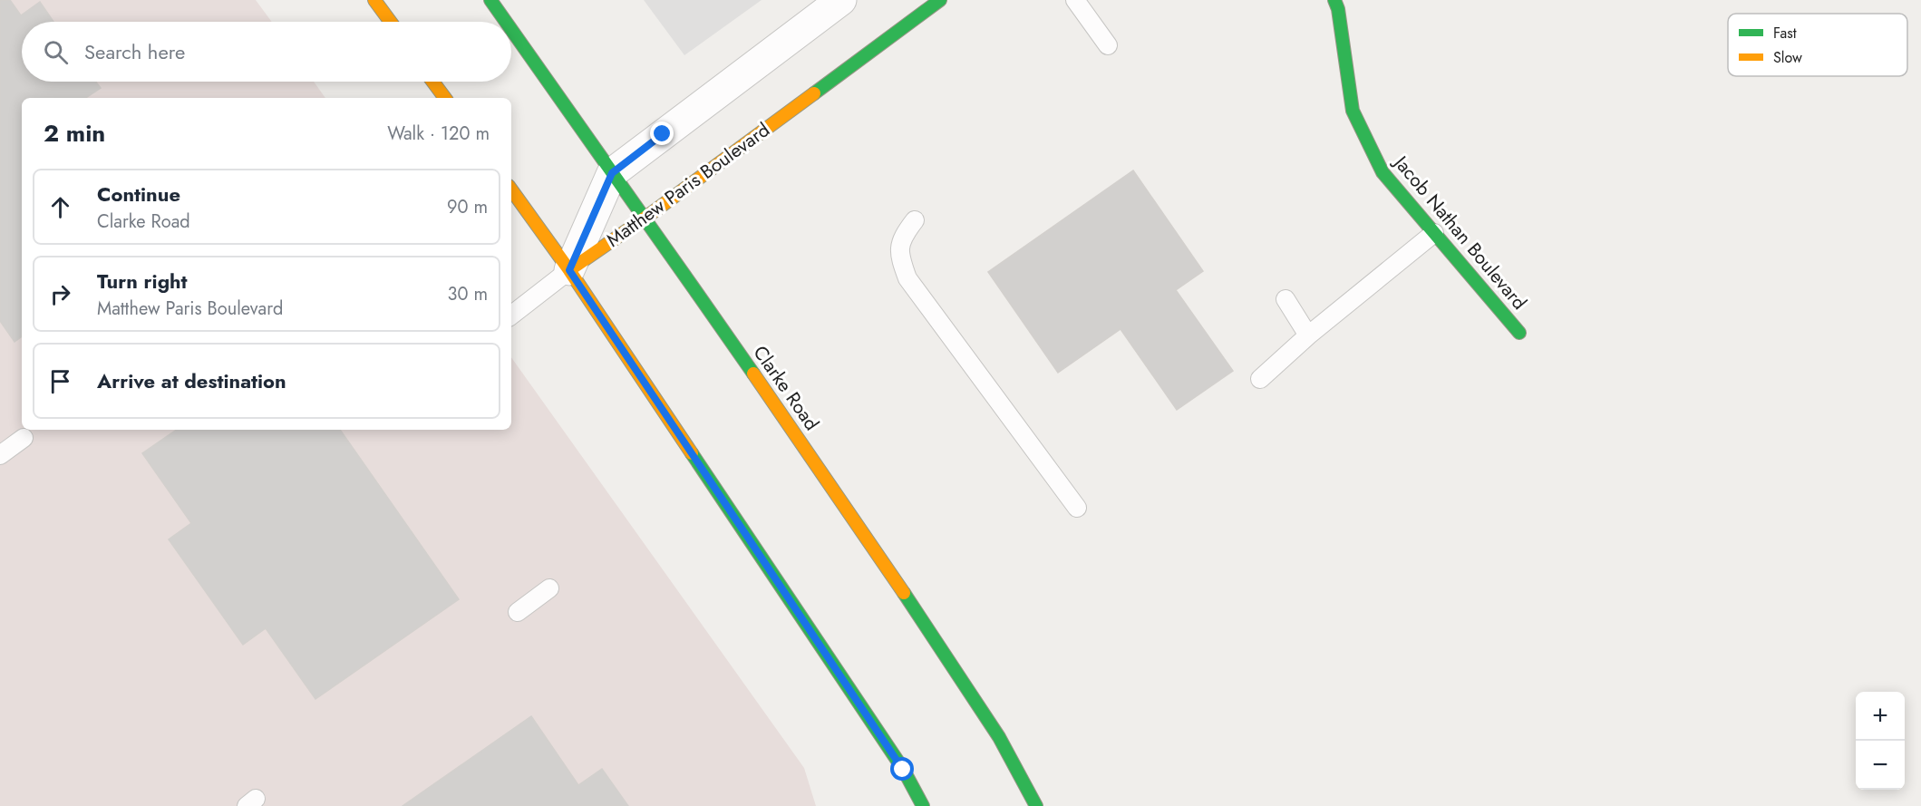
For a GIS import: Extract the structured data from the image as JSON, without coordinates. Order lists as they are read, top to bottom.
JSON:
{
  "streets": {
    "street": ["Matthew Paris Boulevard", "Jacob Nathan Boulevard", "Clarke Road"]
  },
  "crossings": [
    ["Matthew Paris Boulevard", "Clarke Road"]
  ],
  "legend": ["Fast", "Slow"],
  "page": {
    "search": "Search here",
    "heading": ["2 min", "Walk · 120 m"],
    "list": [
      ["Continue", "Clarke Road", "90 m"],
      ["Turn right", "Matthew Paris Boulevard", "30 m"],
      "Arrive at destination"
    ],
    "map_buttons": ["+", "−"]
  }
}
